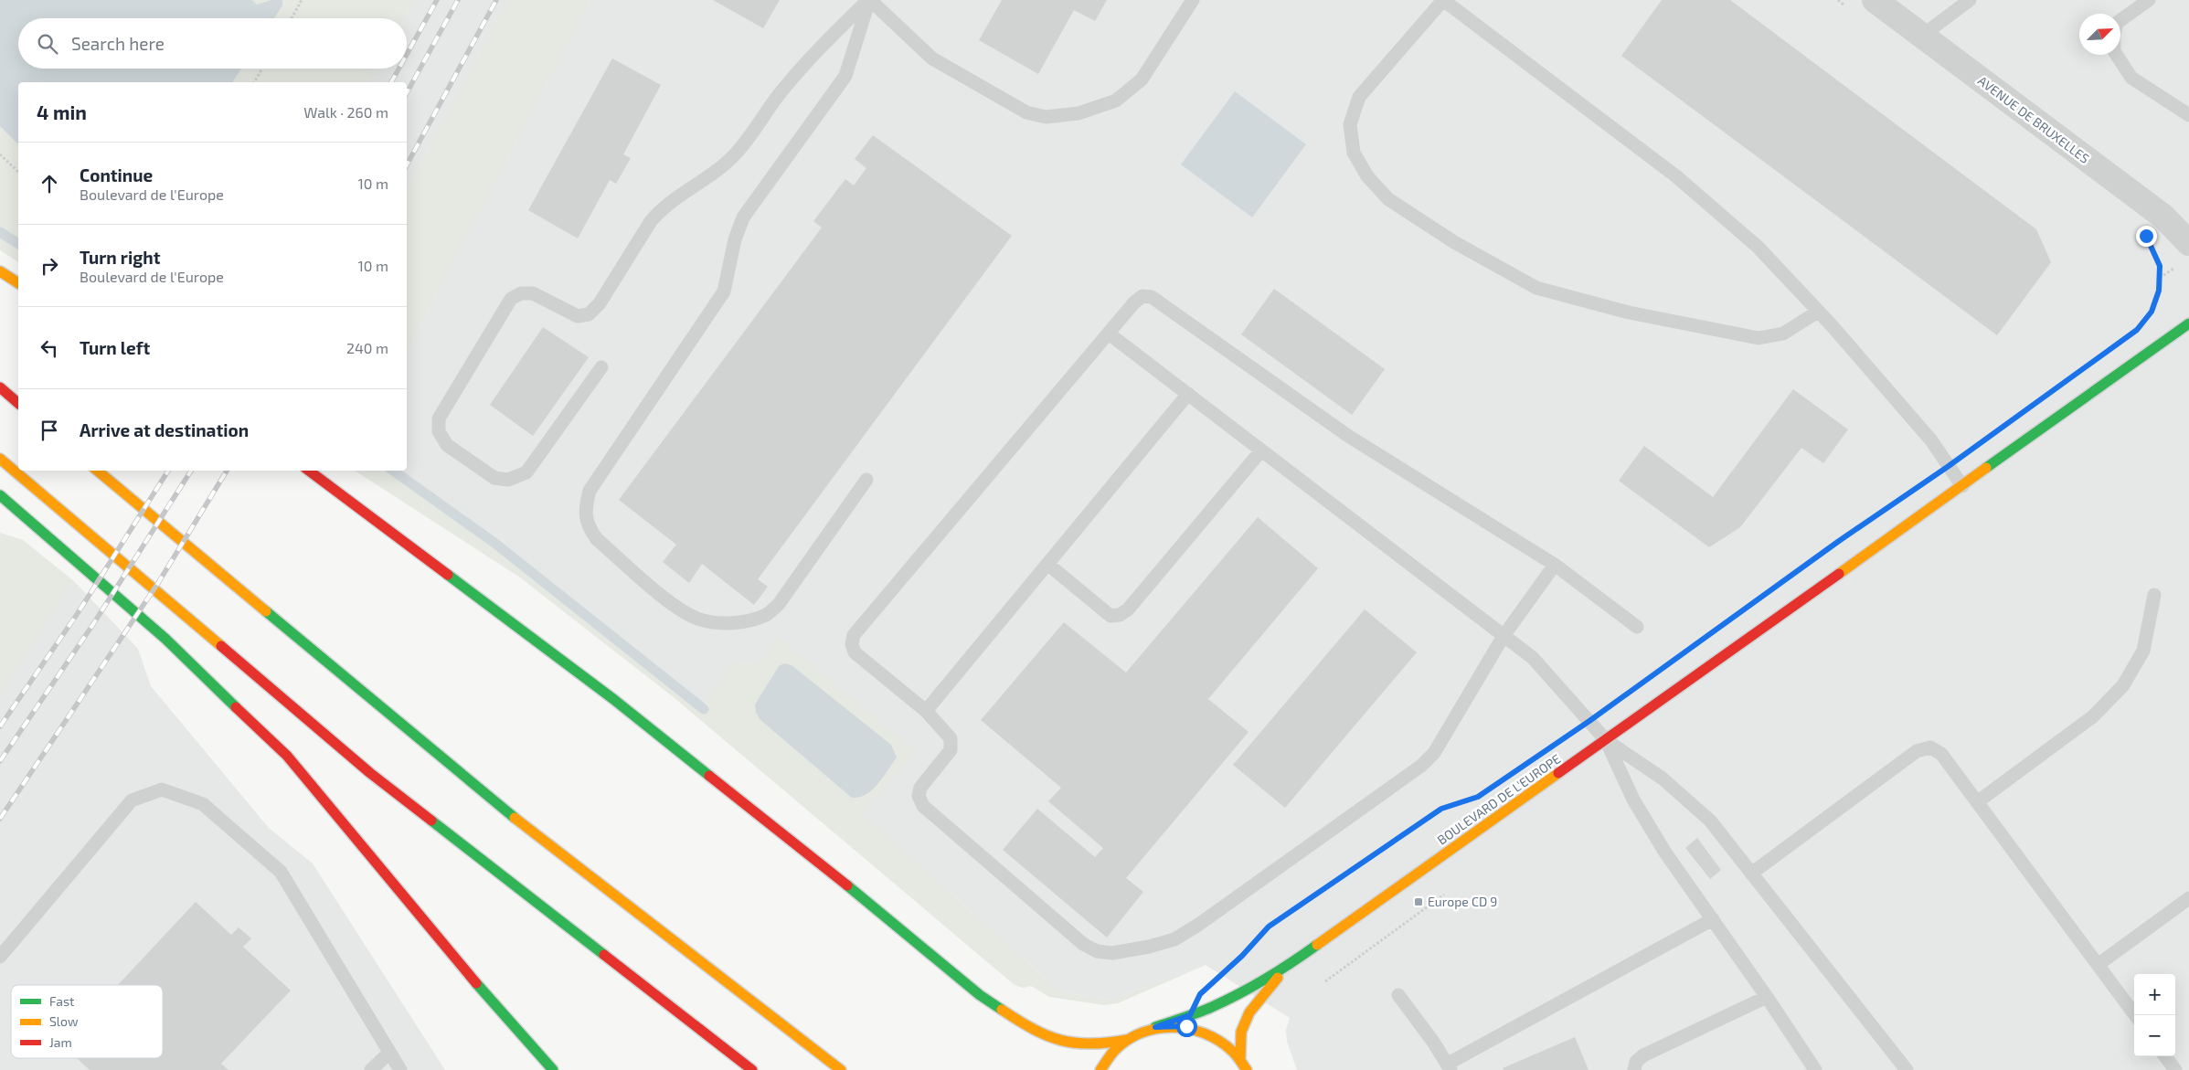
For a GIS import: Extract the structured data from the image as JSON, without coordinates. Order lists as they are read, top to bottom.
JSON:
{
  "streets": {
    "main road": ["BOULEVARD DE L'EUROPE"],
    "street": ["AVENUE DE BRUXELLES"]
  },
  "places": {
    "transit": ["Europe CD 9"]
  },
  "legend": ["Fast", "Slow", "Jam"],
  "north": "top right",
  "page": {
    "search": "Search here",
    "heading": ["4 min", "Walk · 260 m"],
    "list": [
      ["Continue", "Boulevard de l'Europe", "10 m"],
      ["Turn right", "Boulevard de l'Europe", "10 m"],
      ["Turn left", "240 m"],
      "Arrive at destination"
    ],
    "map_buttons": ["+", "−"]
  }
}
